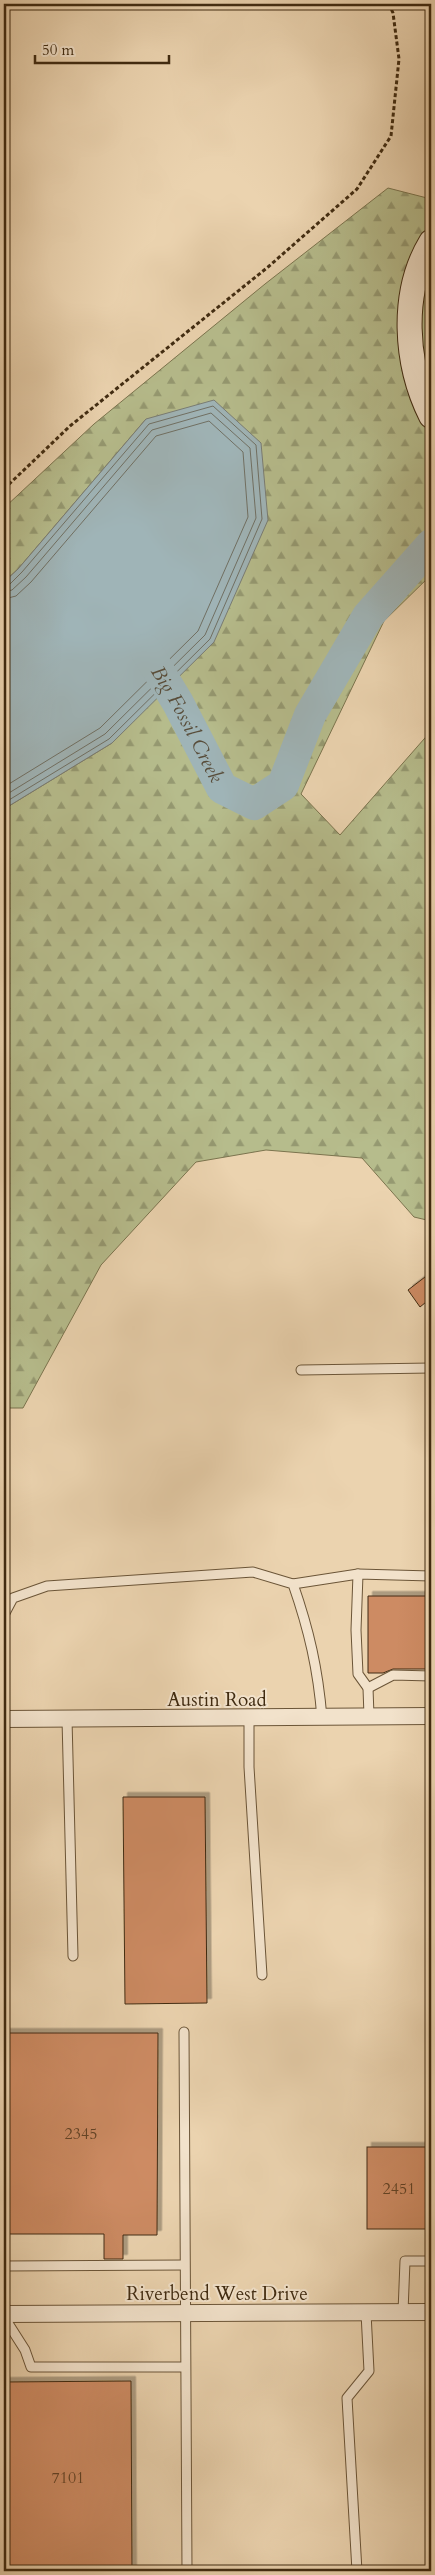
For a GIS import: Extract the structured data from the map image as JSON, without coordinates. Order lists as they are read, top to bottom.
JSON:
{
  "streets": {
    "street": ["Austin Road", "Riverbend West Drive"]
  },
  "water": ["Big Fossil Creek"],
  "house_numbers": ["2345", "2451", "7101"],
  "scale_bar": "50 m"
}
